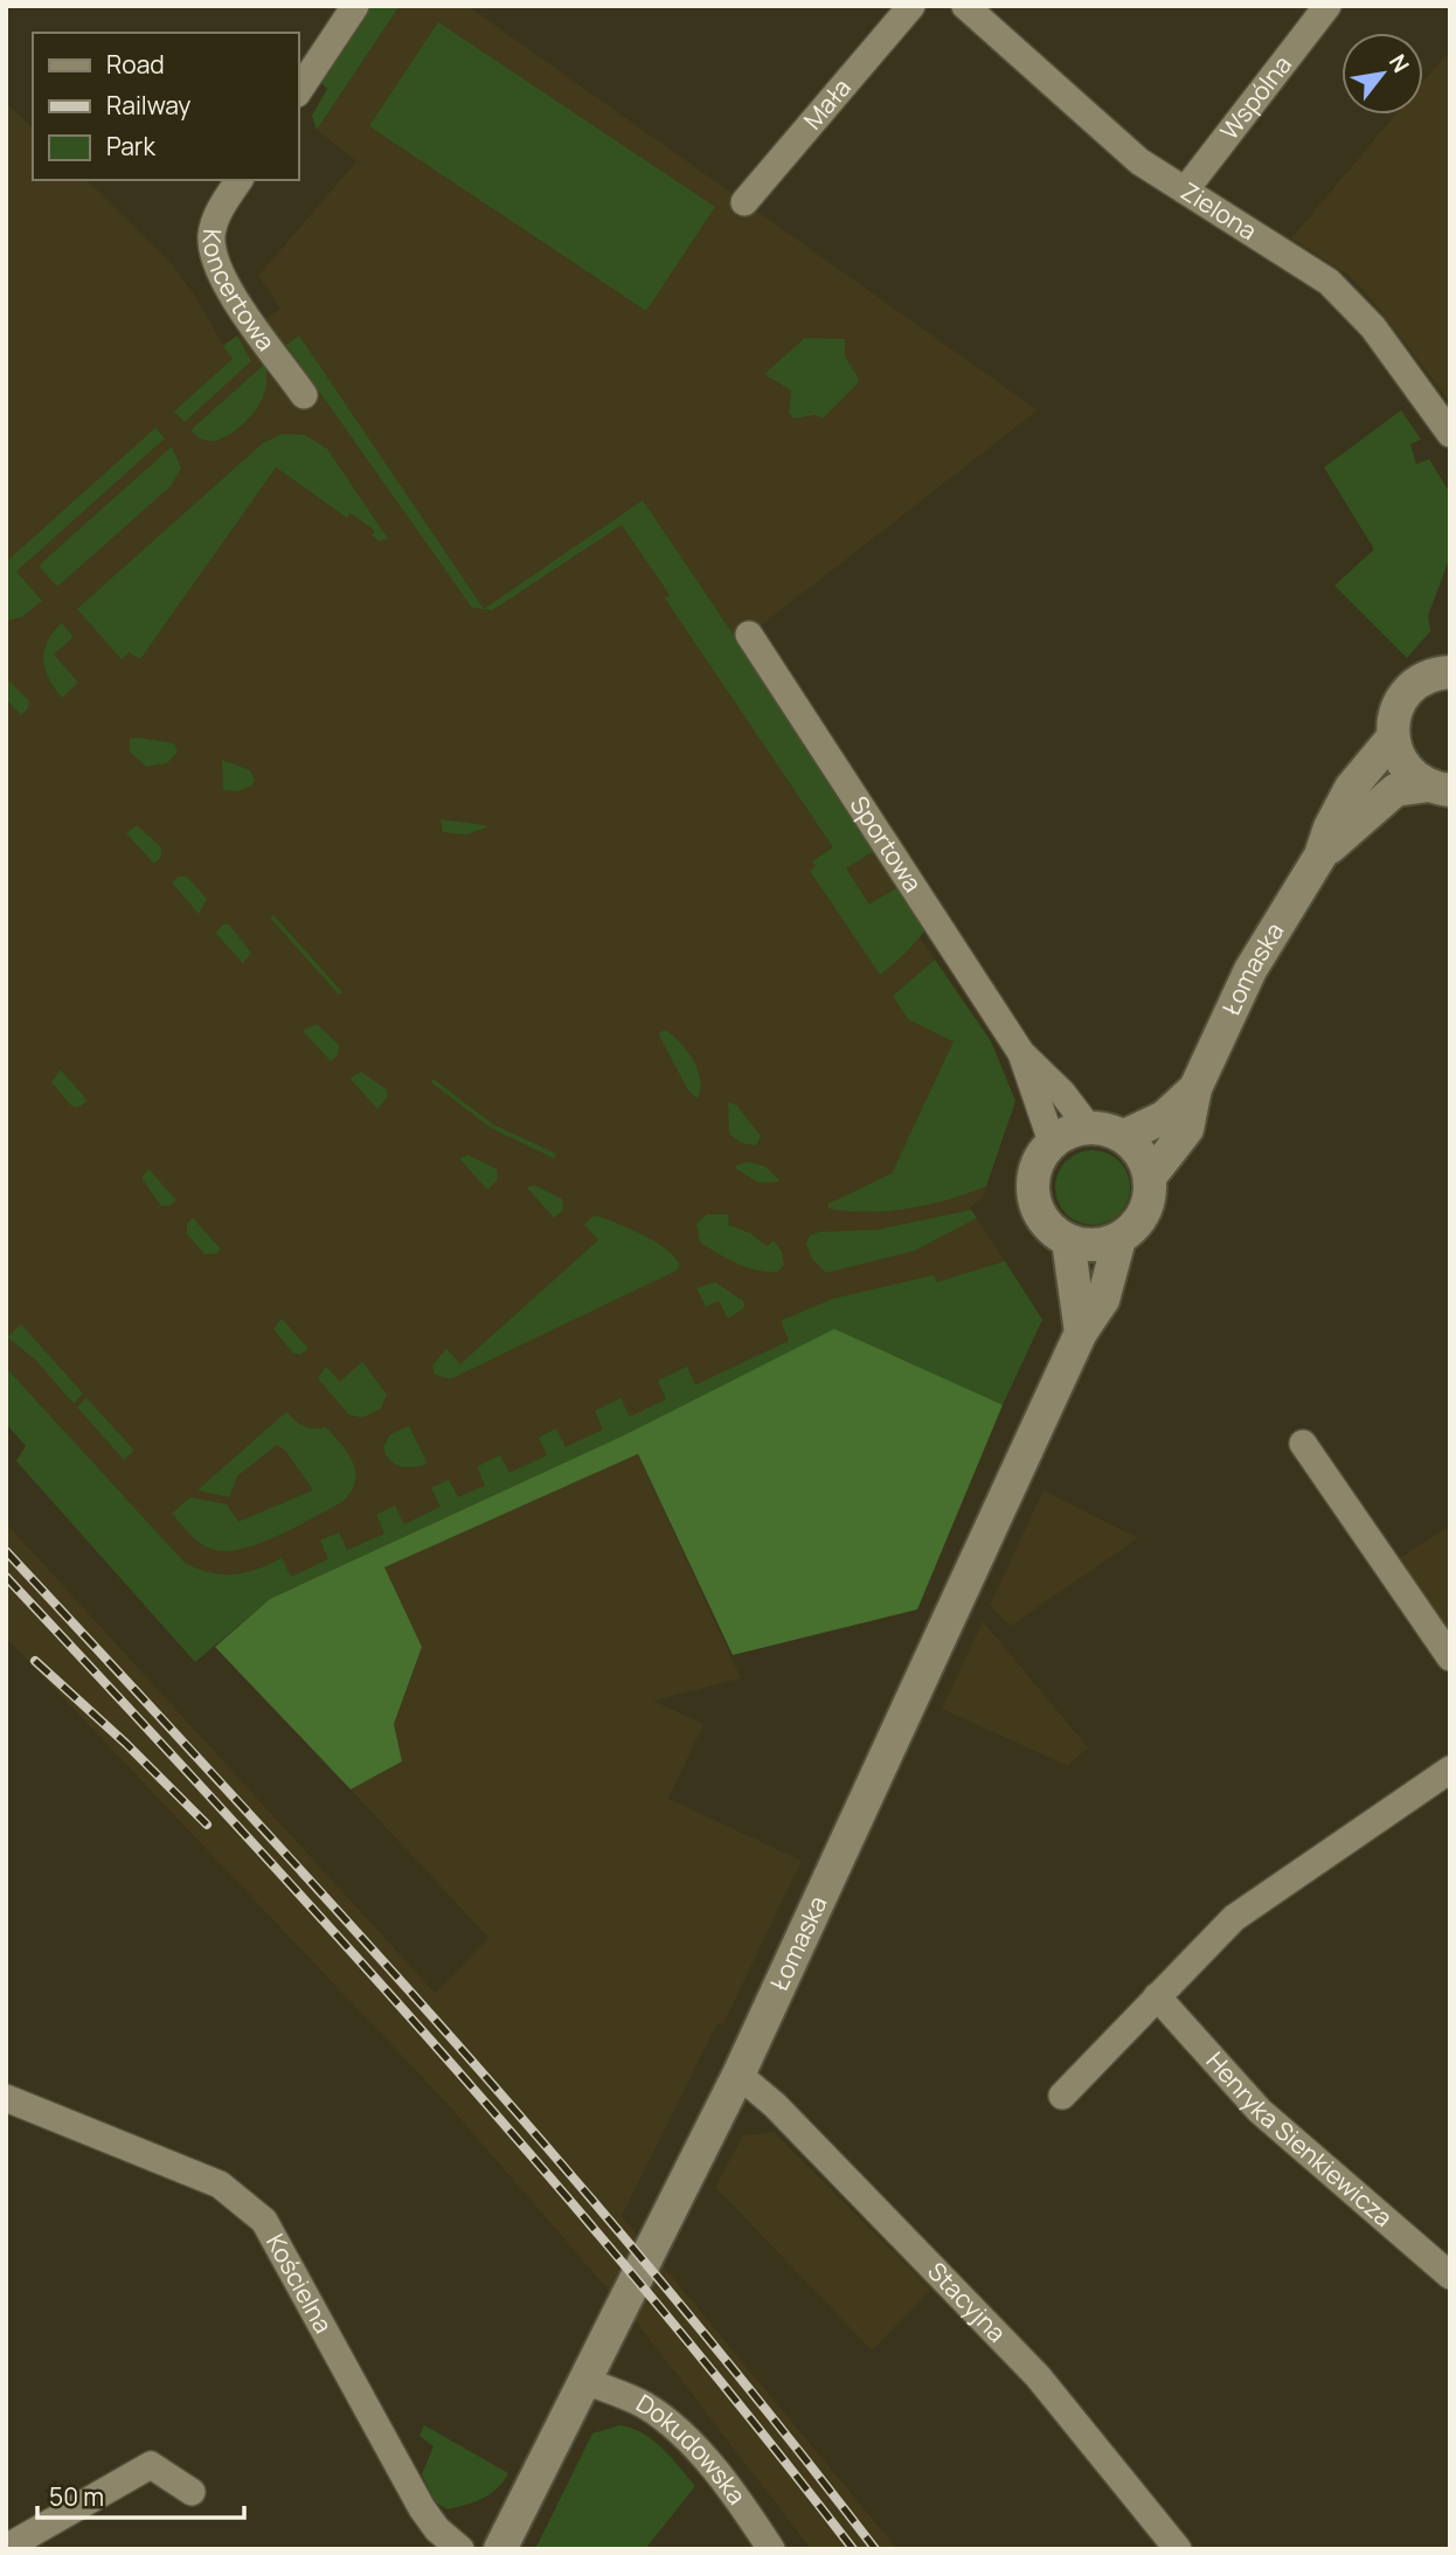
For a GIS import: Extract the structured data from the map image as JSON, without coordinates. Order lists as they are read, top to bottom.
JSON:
{
  "streets": {
    "street": [
      "Wspólna",
      "Mała",
      "Zielona",
      "Koncertowa",
      "Sportowa",
      "Łomaska",
      "Henryka Sienkiewicza",
      "Kościelna",
      "Stacyjna",
      "Dokudowska"
    ]
  },
  "crossings": [
    ["Wspólna", "Zielona"],
    ["Sportowa", "Łomaska"],
    ["Łomaska", "Stacyjna"],
    ["Łomaska", "Dokudowska"]
  ],
  "legend": ["Road", "Railway", "Park"],
  "scale_bar": "50 m",
  "north": "top right"
}
